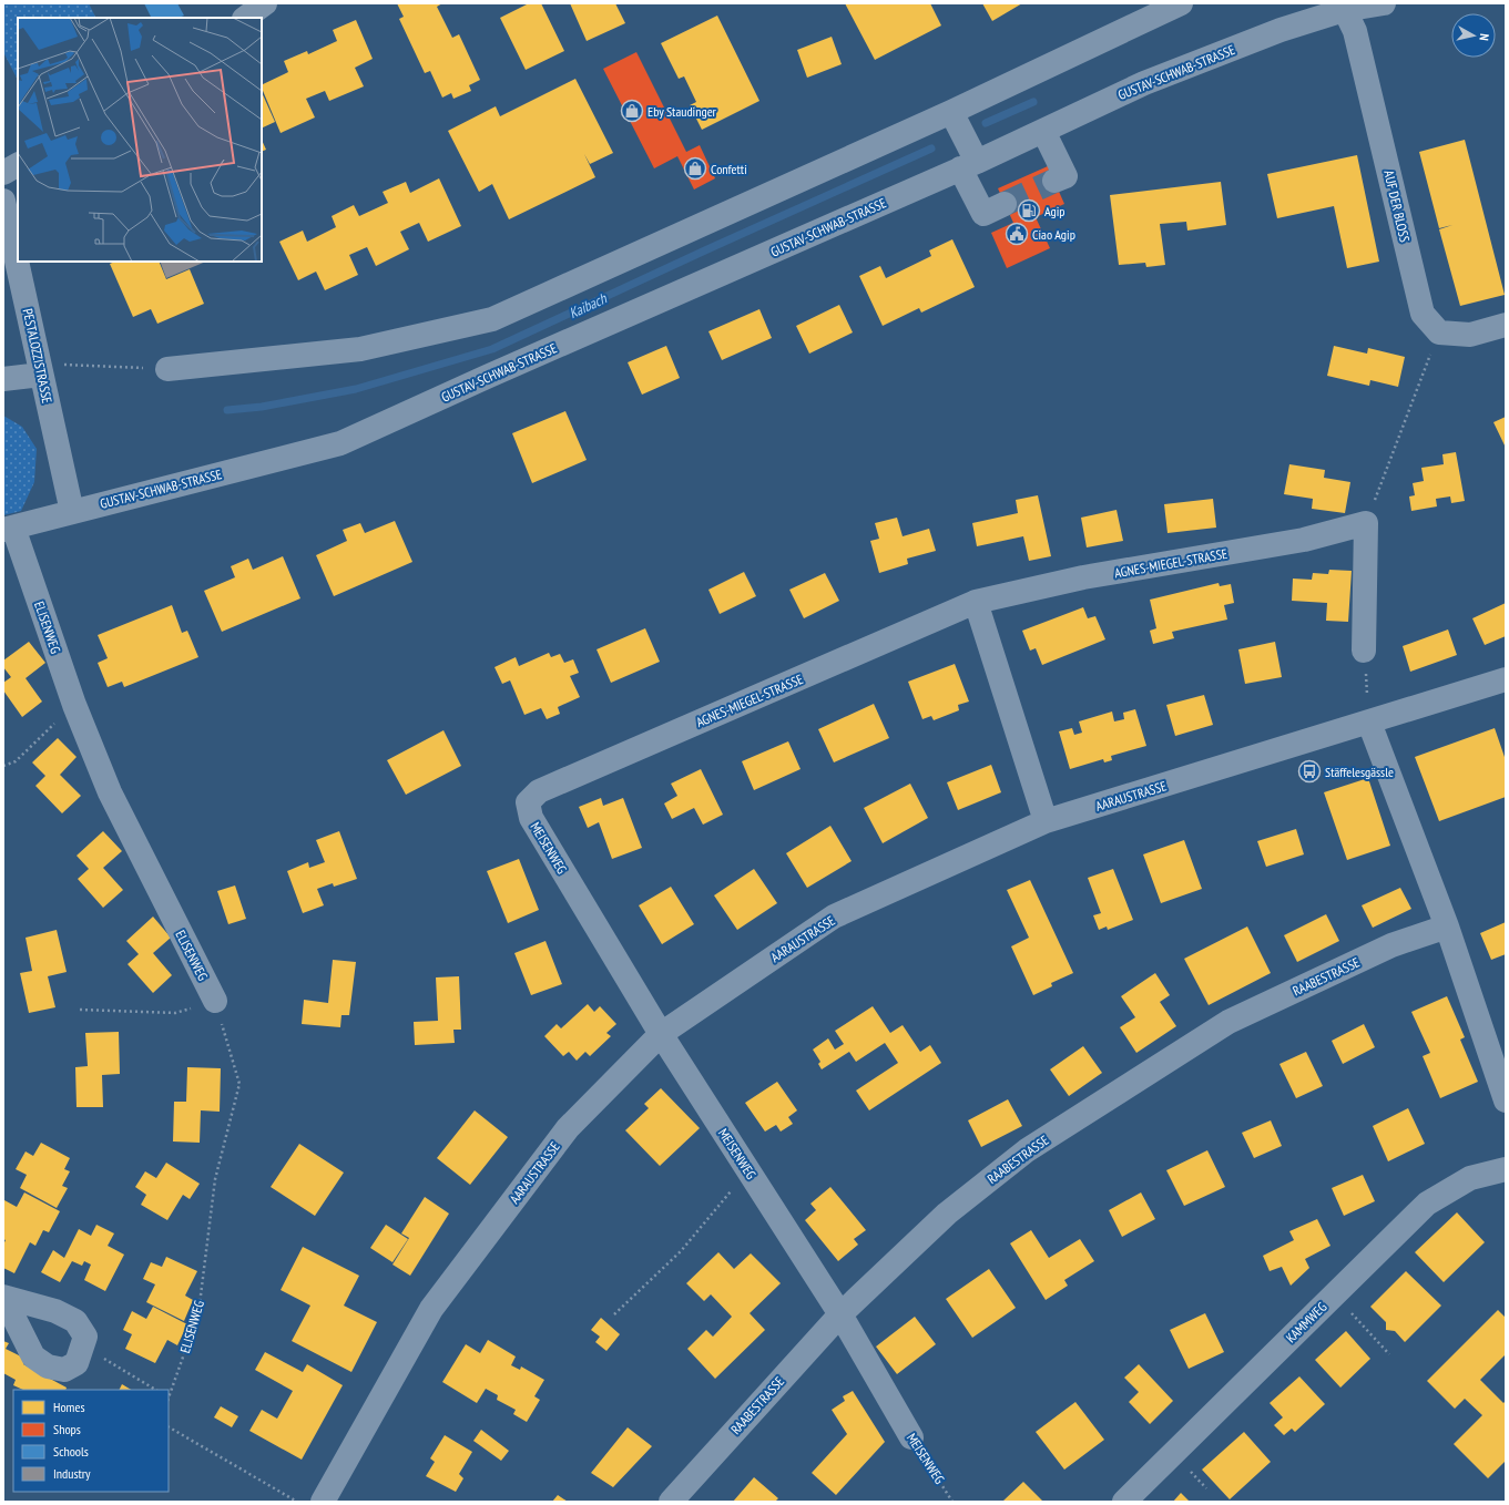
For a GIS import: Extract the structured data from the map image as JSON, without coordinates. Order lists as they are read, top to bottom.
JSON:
{
  "streets": {
    "street": [
      "GUSTAV-SCHWAB-STRASSE",
      "AUF DER BLOSS",
      "PESTALOZZISTRASSE",
      "AGNES-MIEGEL-STRASSE",
      "ELISENWEG",
      "AARAUSTRASSE",
      "MEISENWEG",
      "RAABESTRASSE",
      "KAMMWEG"
    ]
  },
  "crossings": [
    ["GUSTAV-SCHWAB-STRASSE", "AUF DER BLOSS"],
    ["GUSTAV-SCHWAB-STRASSE", "PESTALOZZISTRASSE"],
    ["GUSTAV-SCHWAB-STRASSE", "ELISENWEG"],
    ["AGNES-MIEGEL-STRASSE", "MEISENWEG"],
    ["AARAUSTRASSE", "MEISENWEG"],
    ["MEISENWEG", "RAABESTRASSE"]
  ],
  "water": ["Kaibach"],
  "places": {
    "shop": ["Eby Staudinger", "Confetti"],
    "fuel station": ["Agip"],
    "public building": ["Ciao Agip"],
    "bus stop": ["Stäffelesgässle"]
  },
  "legend": [
    "Homes",
    "Shops",
    "Schools",
    "Industry"
  ],
  "north": "right"
}
